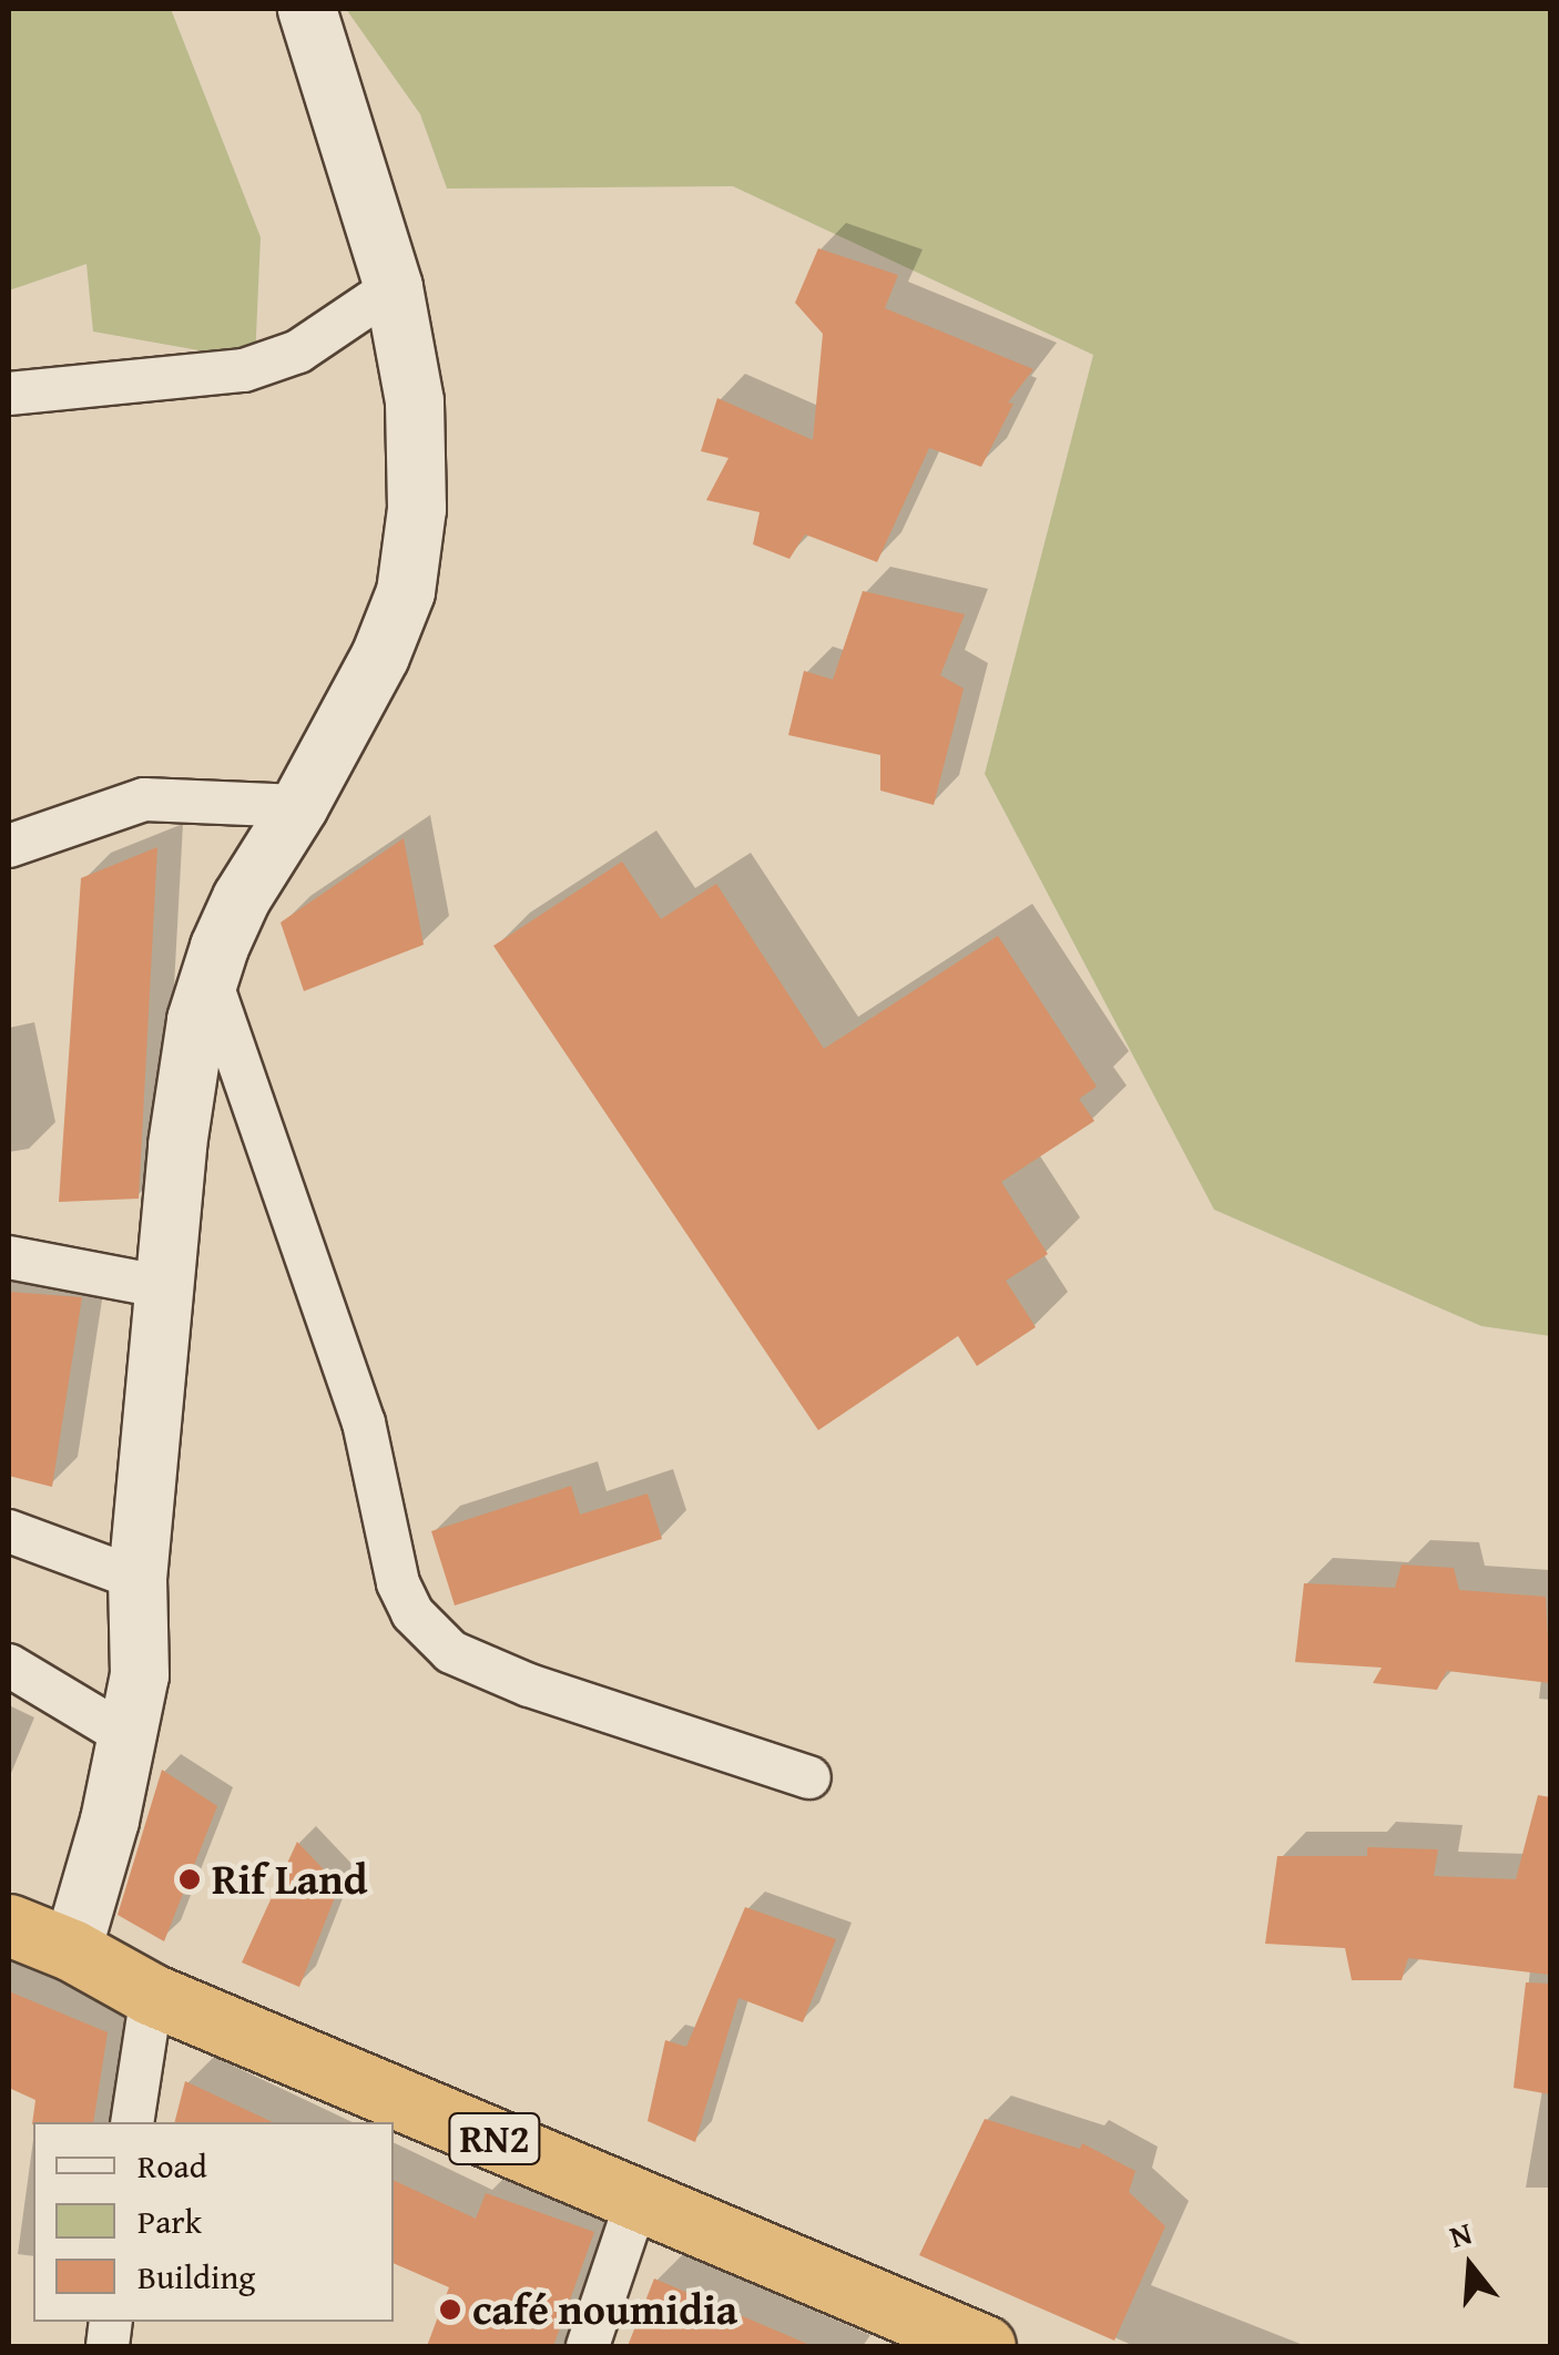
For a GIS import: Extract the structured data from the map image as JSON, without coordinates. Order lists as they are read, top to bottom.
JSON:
{
  "streets": {
    "highway": ["RN2"]
  },
  "places": ["Rif Land", "café noumidia"],
  "legend": ["Road", "Park", "Building"],
  "north": "top"
}
